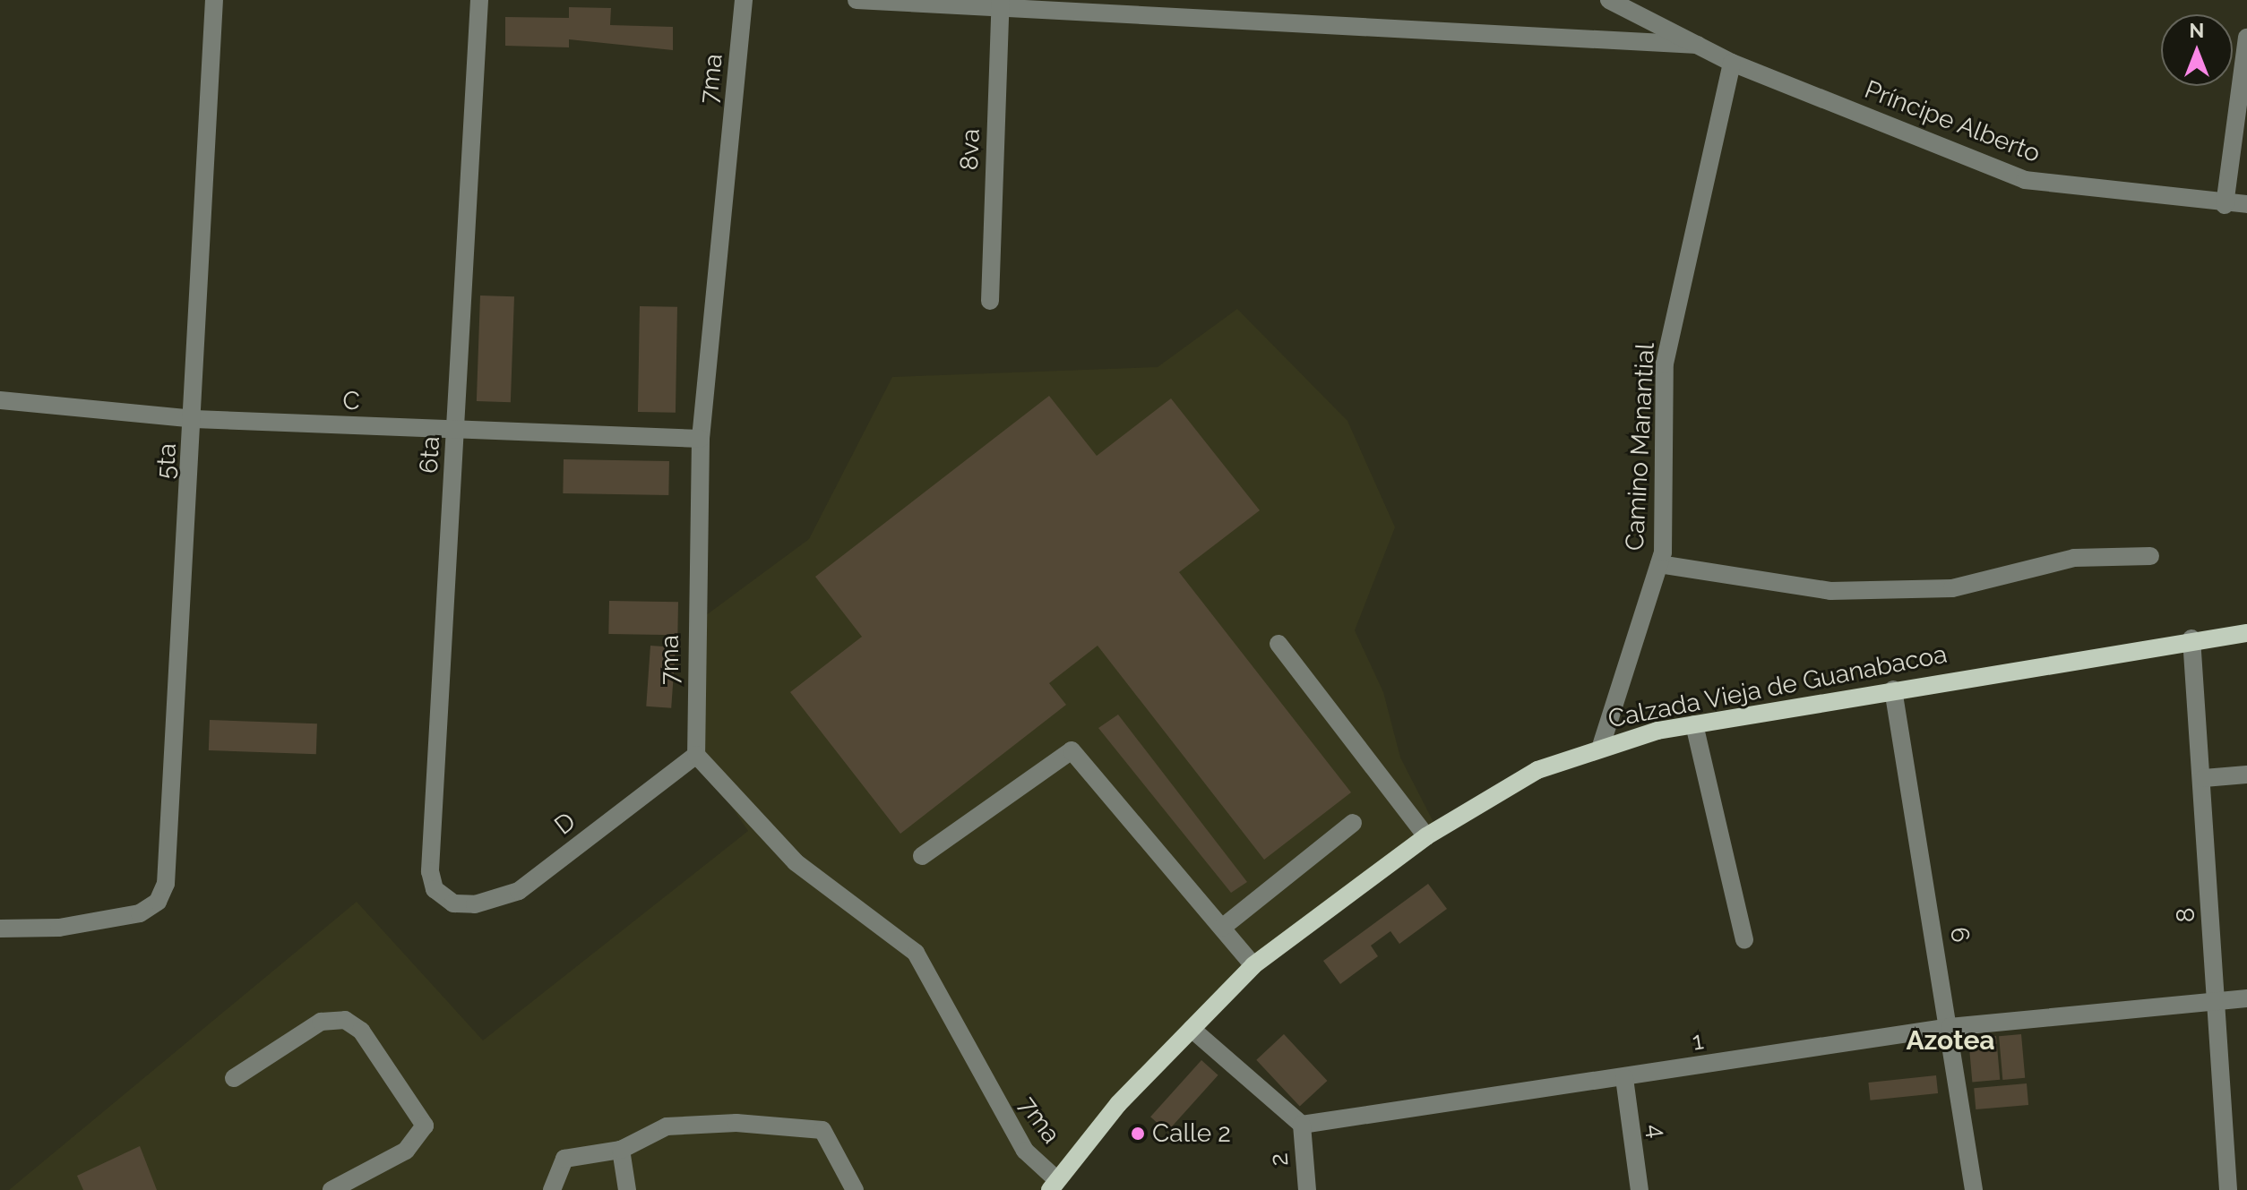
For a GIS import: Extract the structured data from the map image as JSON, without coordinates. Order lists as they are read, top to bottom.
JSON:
{
  "streets": {
    "main road": ["Calzada Vieja de Guanabacoa"],
    "street": [
      "7ma",
      "Príncipe Alberto",
      "8va",
      "C",
      "Camino Manantial",
      "6ta",
      "5ta",
      "D",
      "8",
      "6",
      "1",
      "4",
      "2"
    ]
  },
  "crossings": [
    ["7ma", "C"],
    ["7ma", "Calzada Vieja de Guanabacoa"],
    ["7ma", "D"],
    ["Príncipe Alberto", "Camino Manantial"],
    ["C", "6ta"],
    ["C", "5ta"],
    ["Camino Manantial", "Calzada Vieja de Guanabacoa"],
    ["6ta", "D"],
    ["Calzada Vieja de Guanabacoa", "8"],
    ["Calzada Vieja de Guanabacoa", "6"],
    ["8", "1"],
    ["6", "1"],
    ["1", "4"],
    ["1", "2"]
  ],
  "districts": ["Azotea"],
  "places": ["Calle 2"],
  "north": "top"
}
